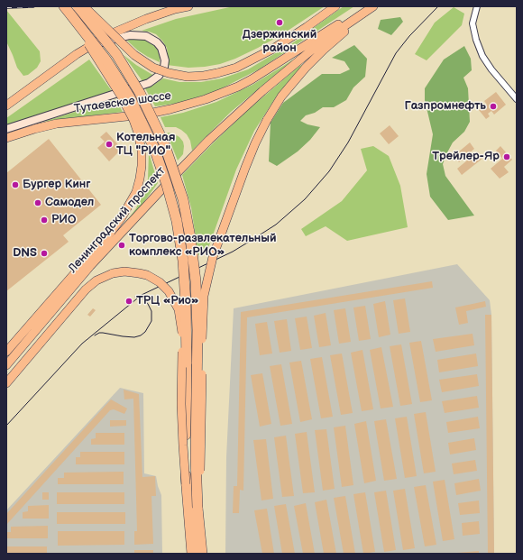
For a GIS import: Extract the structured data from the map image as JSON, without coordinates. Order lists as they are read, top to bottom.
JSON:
{
  "streets": {
    "main road": ["Тутаевское шоссе", "Ленинградский проспект"]
  },
  "places": [
    "Дзержинский район",
    "Газпромнефть",
    "Котельная ТЦ \"РИО\"",
    "Трейлер-Яр",
    "Бургер Кинг",
    "Самодел",
    "РИО",
    "Торгово-развлекательный комплекс «РИО»",
    "DNS",
    "ТРЦ «Рио»"
  ]
}
